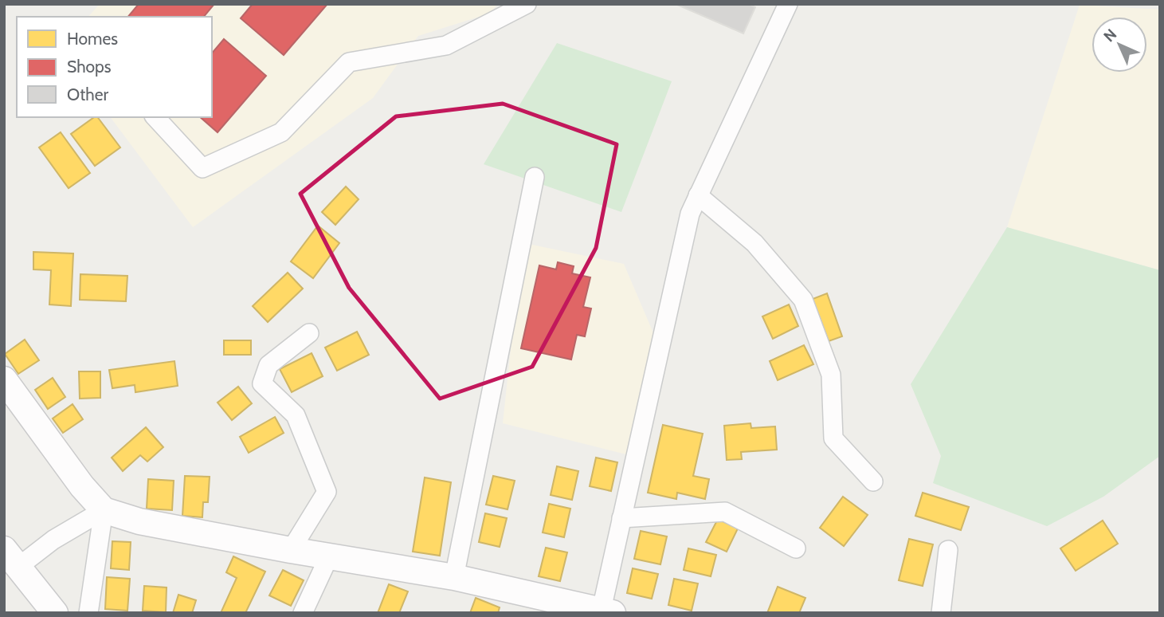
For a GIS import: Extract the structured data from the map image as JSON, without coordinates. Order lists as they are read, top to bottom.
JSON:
{
  "legend": ["Homes", "Shops", "Other"],
  "north": "top left"
}
